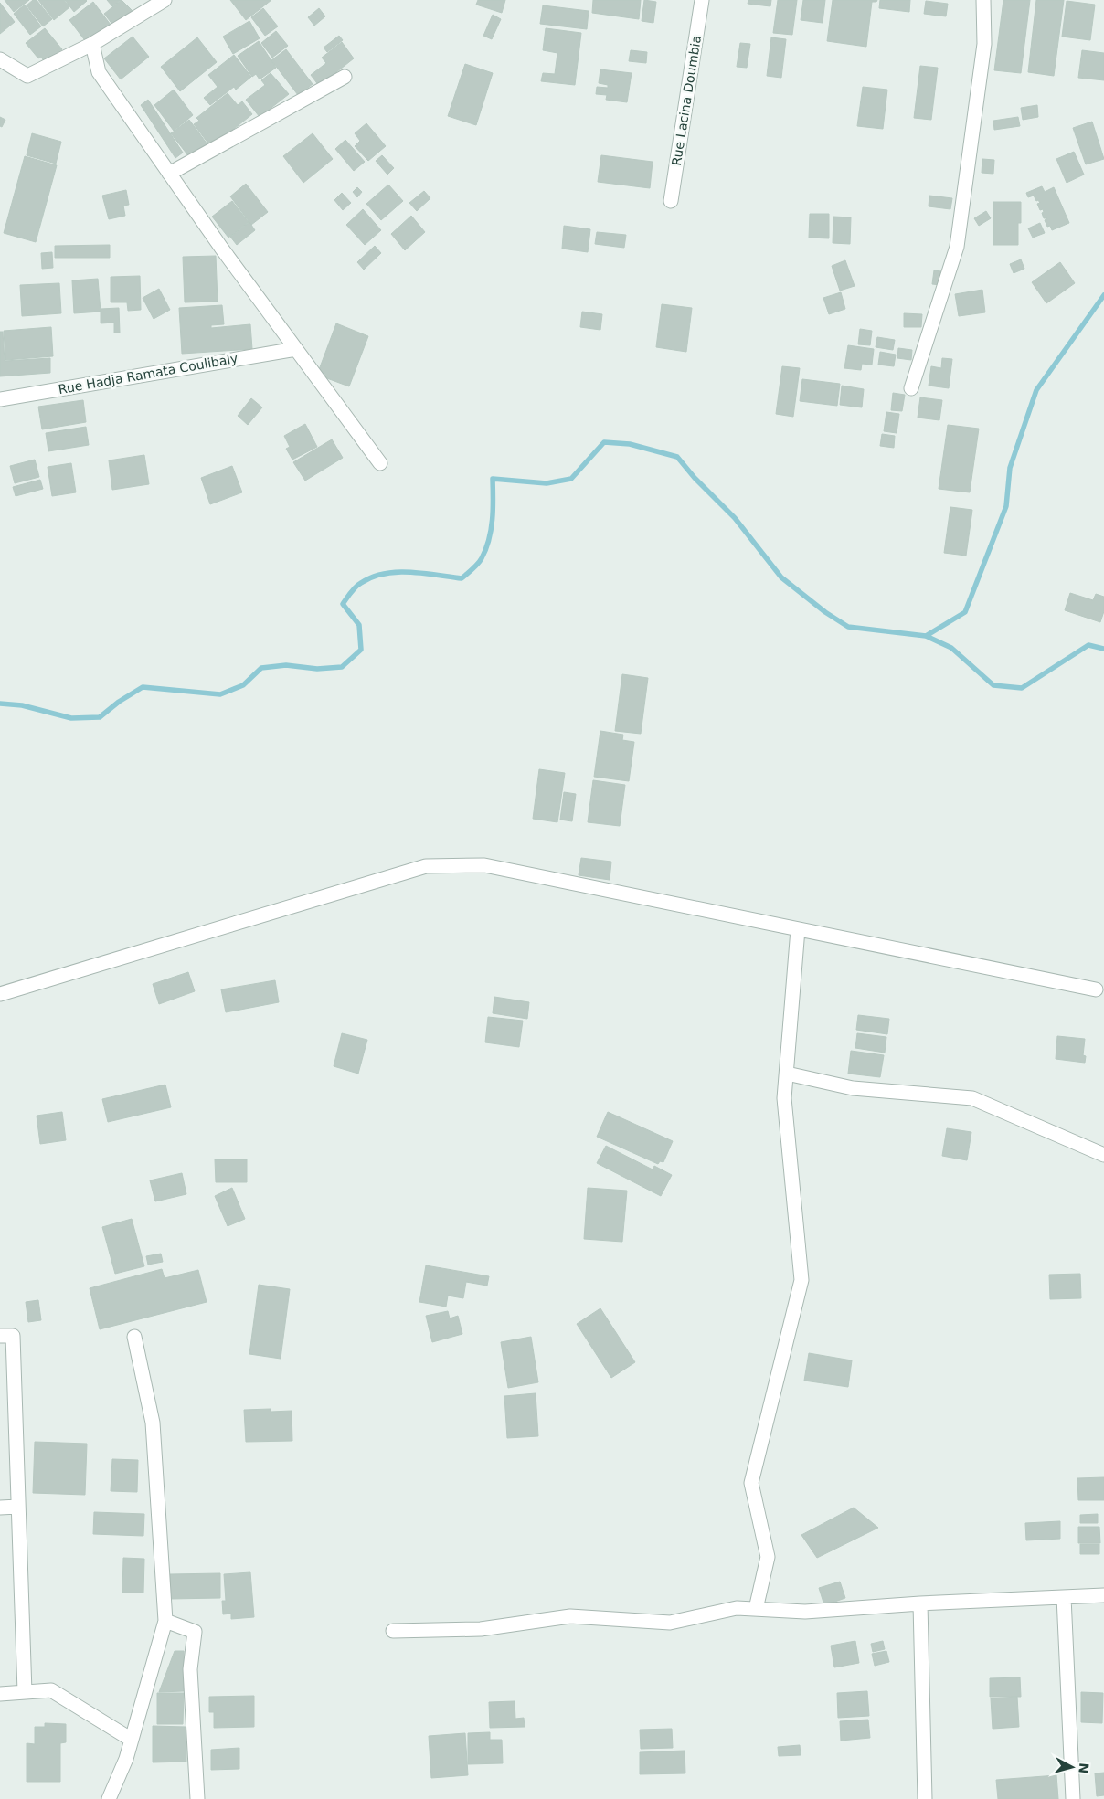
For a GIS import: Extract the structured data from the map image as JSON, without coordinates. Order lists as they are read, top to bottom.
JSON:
{
  "streets": {
    "street": ["Rue Lacina Doumbia", "Rue Hadja Ramata Coulibaly"]
  },
  "north": "right"
}
